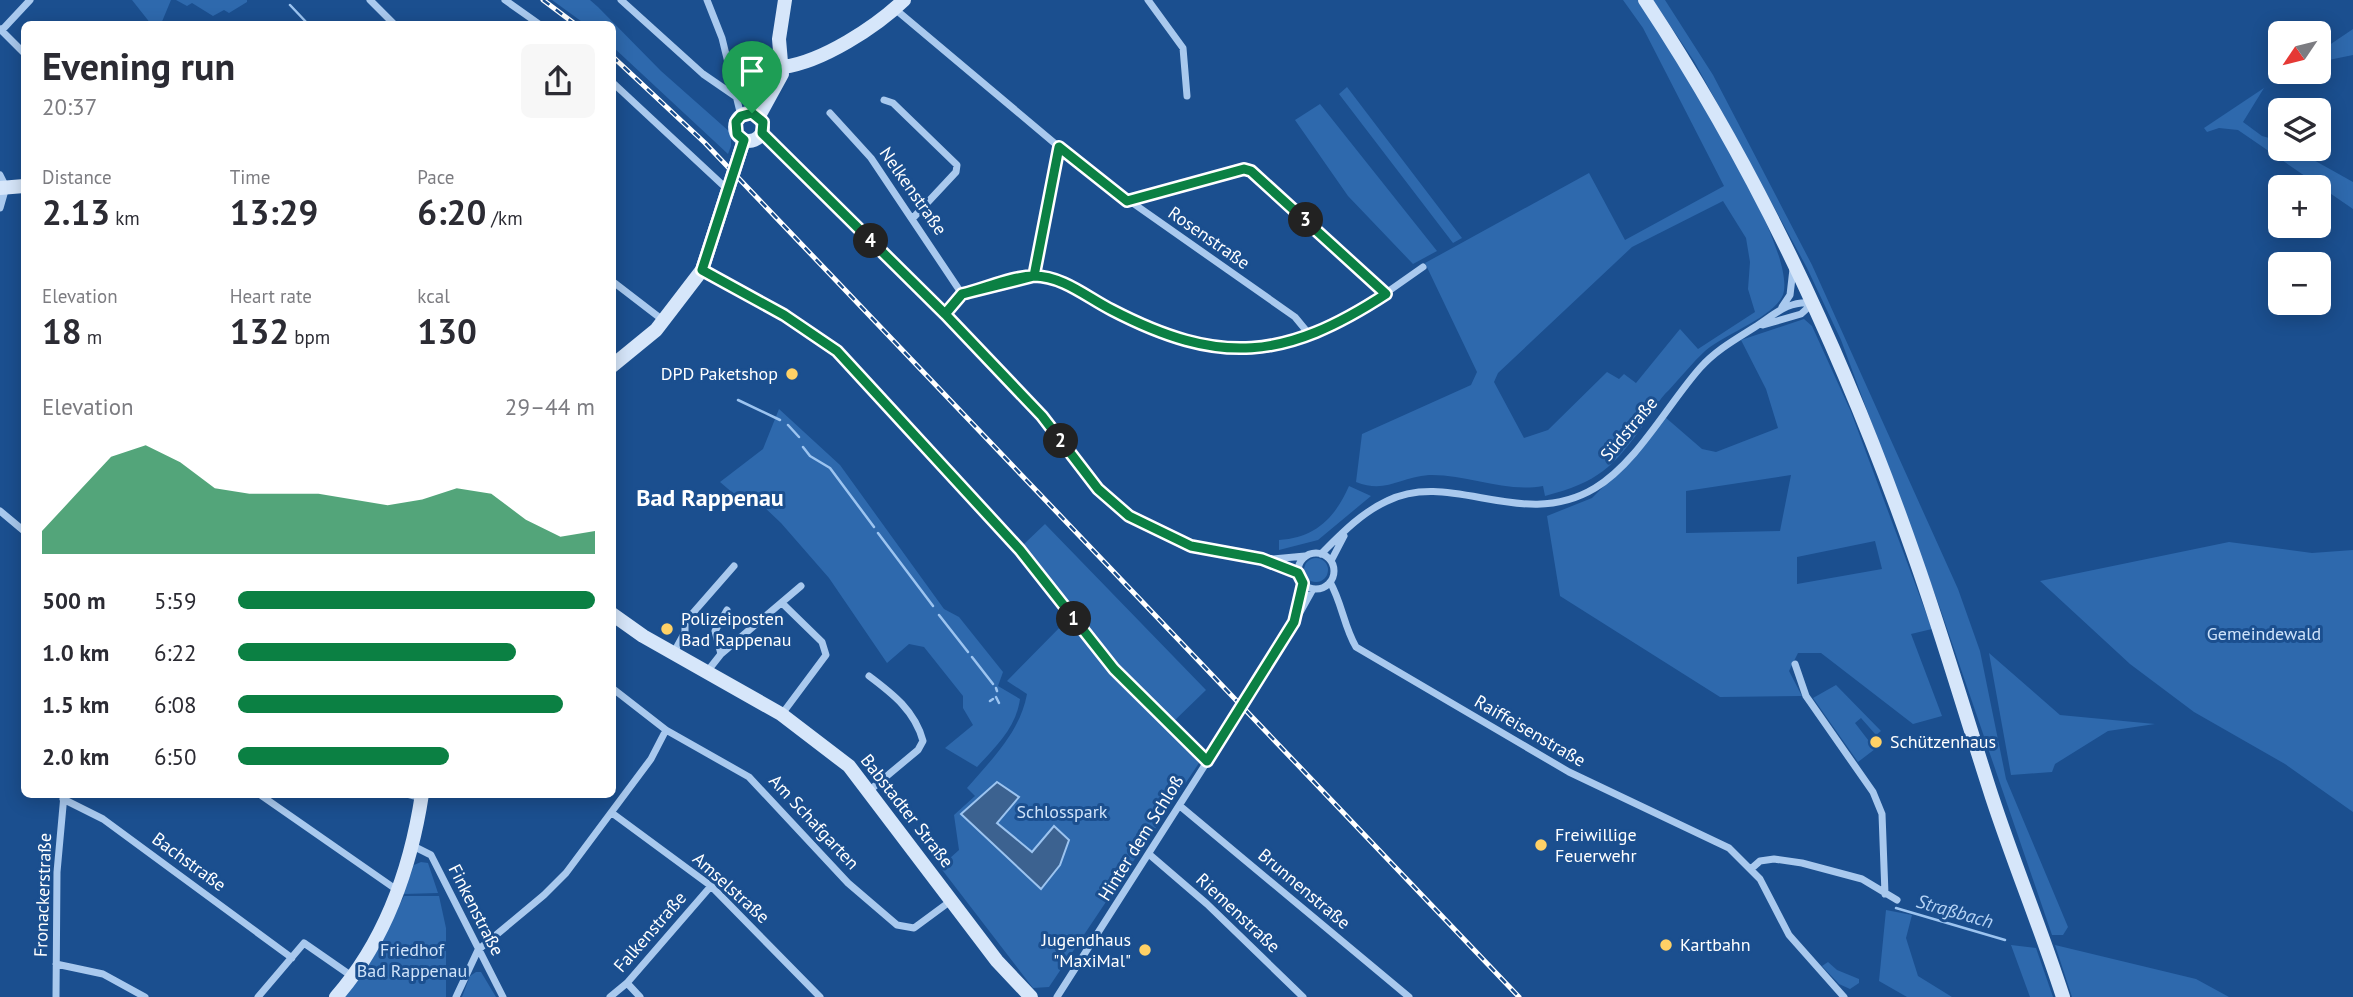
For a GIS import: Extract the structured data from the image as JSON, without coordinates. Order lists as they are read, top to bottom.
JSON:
{
  "streets": {
    "street": [
      "Nelkenstraße",
      "Rosenstraße",
      "Südstraße",
      "Raiffeisenstraße",
      "Babstadter Straße",
      "Am Schafgarten",
      "Hinter dem Schloß",
      "Bachstraße",
      "Amselstraße",
      "Brunnenstraße",
      "Fronackerstraße",
      "Finkenstraße",
      "Riemenstraße",
      "Falkenstraße"
    ]
  },
  "crossings": [
    ["Südstraße", "Raiffeisenstraße"],
    ["Südstraße", "Hinter dem Schloß"],
    ["Raiffeisenstraße", "Hinter dem Schloß"],
    ["Babstadter Straße", "Am Schafgarten"],
    ["Hinter dem Schloß", "Brunnenstraße"],
    ["Hinter dem Schloß", "Riemenstraße"],
    ["Amselstraße", "Falkenstraße"]
  ],
  "districts": ["Bad Rappenau"],
  "water": ["Straßbach"],
  "parks": ["Gemeindewald", "Schlosspark", "Friedhof Bad Rappenau"],
  "places": [
    "DPD Paketshop",
    "Polizeiposten Bad Rappenau",
    "Schützenhaus",
    "Freiwillige Feuerwehr",
    "Kartbahn",
    "Jugendhaus \"MaxiMal\""
  ],
  "north": "bottom left",
  "page": {
    "map_buttons": ["+", "−"],
    "heading": ["Evening run", "20:37"],
    "stats": [
      ["Distance", "2.13 km"],
      ["Time", "13:29"],
      ["Pace", "6:20 /km"],
      ["Elevation", "18 m"],
      ["Heart rate", "132 bpm"],
      ["kcal", "130"]
    ],
    "pins": [
      "3",
      "4",
      "2",
      "1"
    ],
    "chart": ["Elevation", "29–44 m"],
    "list": [
      {
        "name": "500 m",
        "note": "5:59"
      },
      {
        "name": "1.0 km",
        "note": "6:22"
      },
      {
        "name": "1.5 km",
        "note": "6:08"
      },
      {
        "name": "2.0 km",
        "note": "6:50"
      }
    ]
  }
}
